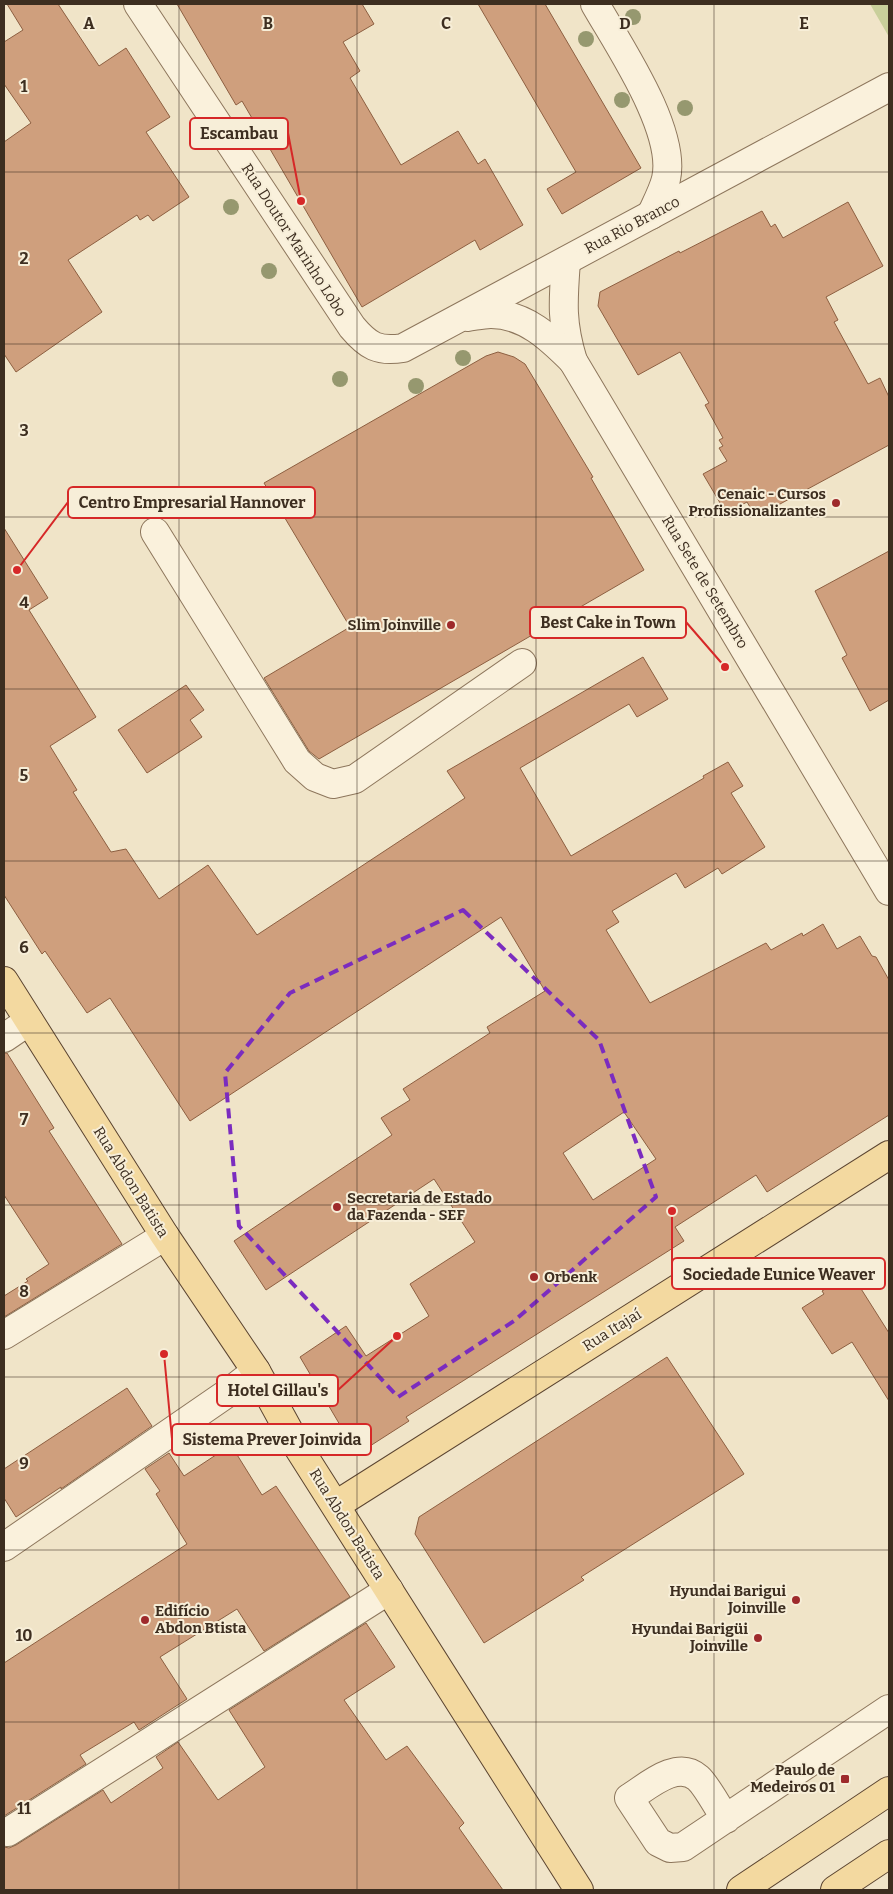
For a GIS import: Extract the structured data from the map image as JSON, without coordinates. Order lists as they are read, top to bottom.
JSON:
{
  "streets": {
    "main road": ["Rua Abdon Batista", "Rua Itajaí"],
    "street": ["Rua Rio Branco", "Rua Doutor Marinho Lobo", "Rua Sete de Setembro"]
  },
  "crossings": [
    ["Rua Rio Branco", "Rua Doutor Marinho Lobo"],
    ["Rua Rio Branco", "Rua Sete de Setembro"],
    ["Rua Abdon Batista", "Rua Itajaí"]
  ],
  "places": {
    "other": [
      "Escambau",
      "Cenaic - Cursos Profissionalizantes",
      "Centro Empresarial Hannover",
      "Slim Joinville",
      "Best Cake in Town",
      "Secretaria de Estado da Fazenda - SEF",
      "Sociedade Eunice Weaver",
      "Orbenk",
      "Hotel Gillau's",
      "Sistema Prever Joinvida",
      "Hyundai Barigui Joinville",
      "Edifício Abdon Btista",
      "Hyundai Barigüi Joinville"
    ],
    "transit": ["Paulo de Medeiros 01"]
  },
  "grid": {
    "columns": [
      "A",
      "B",
      "C",
      "D",
      "E"
    ],
    "rows": [
      "1",
      "2",
      "3",
      "4",
      "5",
      "6",
      "7",
      "8",
      "9",
      "10",
      "11"
    ]
  }
}
